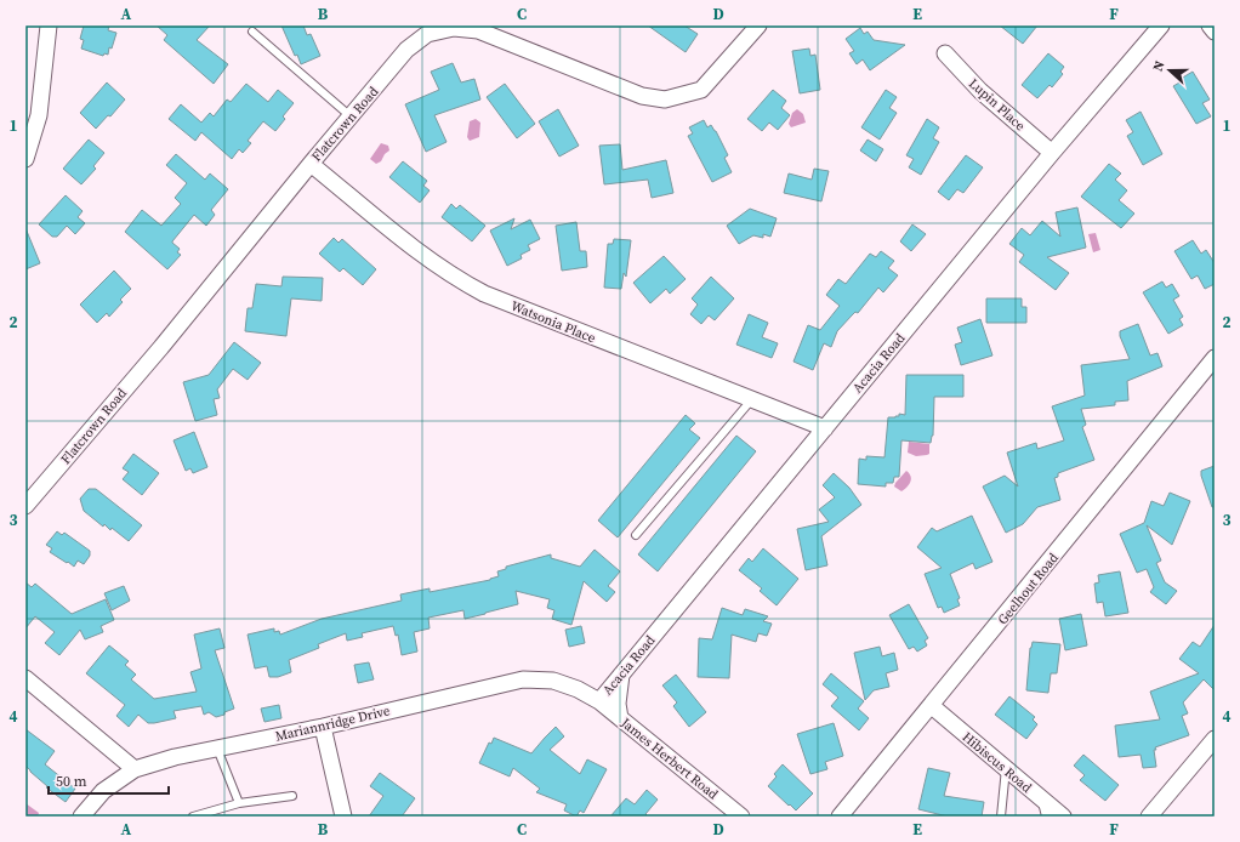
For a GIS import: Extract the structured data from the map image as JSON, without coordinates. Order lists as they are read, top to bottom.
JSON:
{
  "streets": {
    "street": [
      "Lupin Place",
      "Flatcrown Road",
      "Watsonia Place",
      "Acacia Road",
      "Geelhout Road",
      "Mariannridge Drive",
      "James Herbert Road",
      "Hibiscus Road"
    ]
  },
  "crossings": [
    ["Lupin Place", "Acacia Road"],
    ["Flatcrown Road", "Watsonia Place"],
    ["Watsonia Place", "Acacia Road"],
    ["Acacia Road", "Mariannridge Drive"],
    ["Acacia Road", "James Herbert Road"],
    ["Geelhout Road", "Hibiscus Road"],
    ["Mariannridge Drive", "James Herbert Road"]
  ],
  "scale_bar": "50 m",
  "north": "left",
  "grid": {
    "columns": [
      "A",
      "B",
      "C",
      "D",
      "E",
      "F"
    ],
    "rows": [
      "1",
      "2",
      "3",
      "4"
    ]
  }
}
